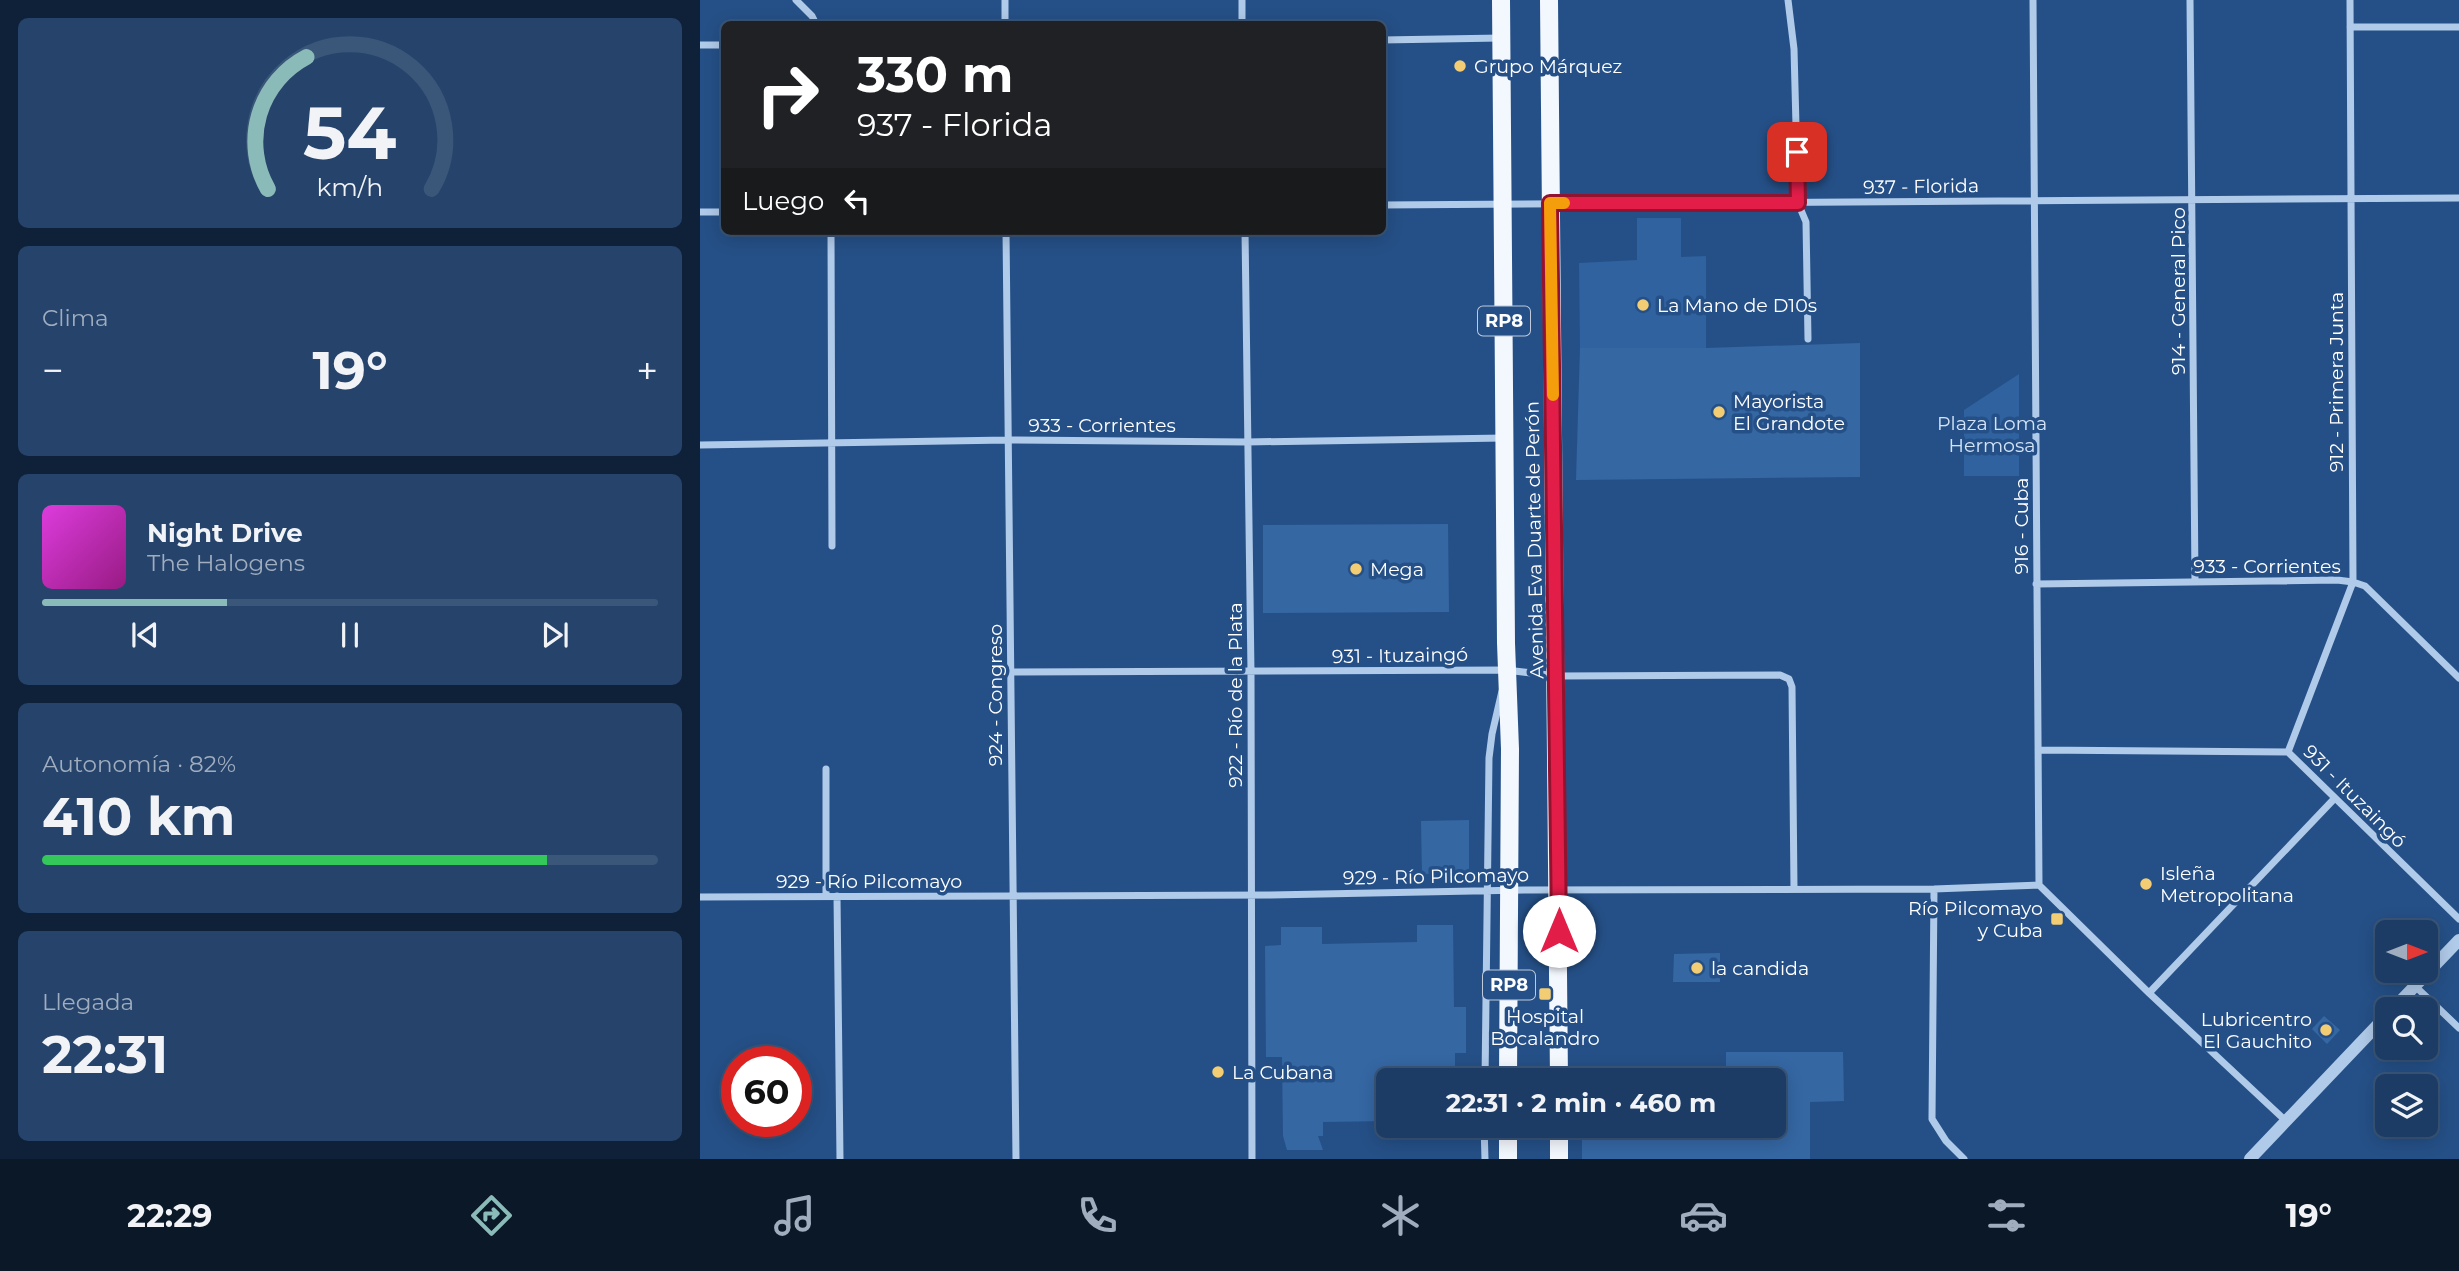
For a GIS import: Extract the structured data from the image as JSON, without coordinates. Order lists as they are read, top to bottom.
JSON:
{
  "streets": {
    "main road": ["RP8", "Avenida Eva Duarte de Perón"],
    "street": [
      "937 - Florida",
      "914 - General Pico",
      "912 - Primera Junta",
      "933 - Corrientes",
      "916 - Cuba",
      "931 - Ituzaingó",
      "924 - Congreso",
      "922 - Río de la Plata",
      "929 - Río Pilcomayo"
    ]
  },
  "crossings": [
    ["937 - Florida", "914 - General Pico"],
    ["937 - Florida", "912 - Primera Junta"],
    ["937 - Florida", "916 - Cuba"],
    ["937 - Florida", "Avenida Eva Duarte de Perón"],
    ["914 - General Pico", "933 - Corrientes"],
    ["RP8", "Avenida Eva Duarte de Perón"],
    ["RP8", "929 - Río Pilcomayo"],
    ["912 - Primera Junta", "933 - Corrientes"],
    ["912 - Primera Junta", "931 - Ituzaingó"],
    ["933 - Corrientes", "916 - Cuba"],
    ["933 - Corrientes", "Avenida Eva Duarte de Perón"],
    ["933 - Corrientes", "924 - Congreso"],
    ["933 - Corrientes", "922 - Río de la Plata"],
    ["916 - Cuba", "931 - Ituzaingó"],
    ["916 - Cuba", "929 - Río Pilcomayo"],
    ["Avenida Eva Duarte de Perón", "931 - Ituzaingó"],
    ["Avenida Eva Duarte de Perón", "929 - Río Pilcomayo"],
    ["931 - Ituzaingó", "924 - Congreso"],
    ["931 - Ituzaingó", "922 - Río de la Plata"],
    ["931 - Ituzaingó", "929 - Río Pilcomayo"],
    ["924 - Congreso", "929 - Río Pilcomayo"],
    ["922 - Río de la Plata", "929 - Río Pilcomayo"]
  ],
  "parks": ["Plaza Loma Hermosa"],
  "places": {
    "other": [
      "Grupo Márquez",
      "La Mano de D10s",
      "Mayorista El Grandote",
      "Mega",
      "Isleña Metropolitana",
      "la candida",
      "Lubricentro El Gauchito",
      "La Cubana"
    ],
    "transit": ["Río Pilcomayo y Cuba", "Hospital Bocalandro"]
  },
  "north": "right",
  "page": {
    "turn": ["330 m", "937 - Florida"],
    "then": "Luego",
    "tile": [
      "Clima",
      ["Autonomía · 82%", "410 km"],
      ["Llegada", "22:31"]
    ],
    "heat": ["−", "19°", "+"],
    "song": ["Night Drive", "The Halogens"],
    "limit": "60",
    "trip": "22:31 · 2 min · 460 m",
    "tabs": ["22:29", "19°"],
    "gauge": ["54", "km/h"]
  }
}
